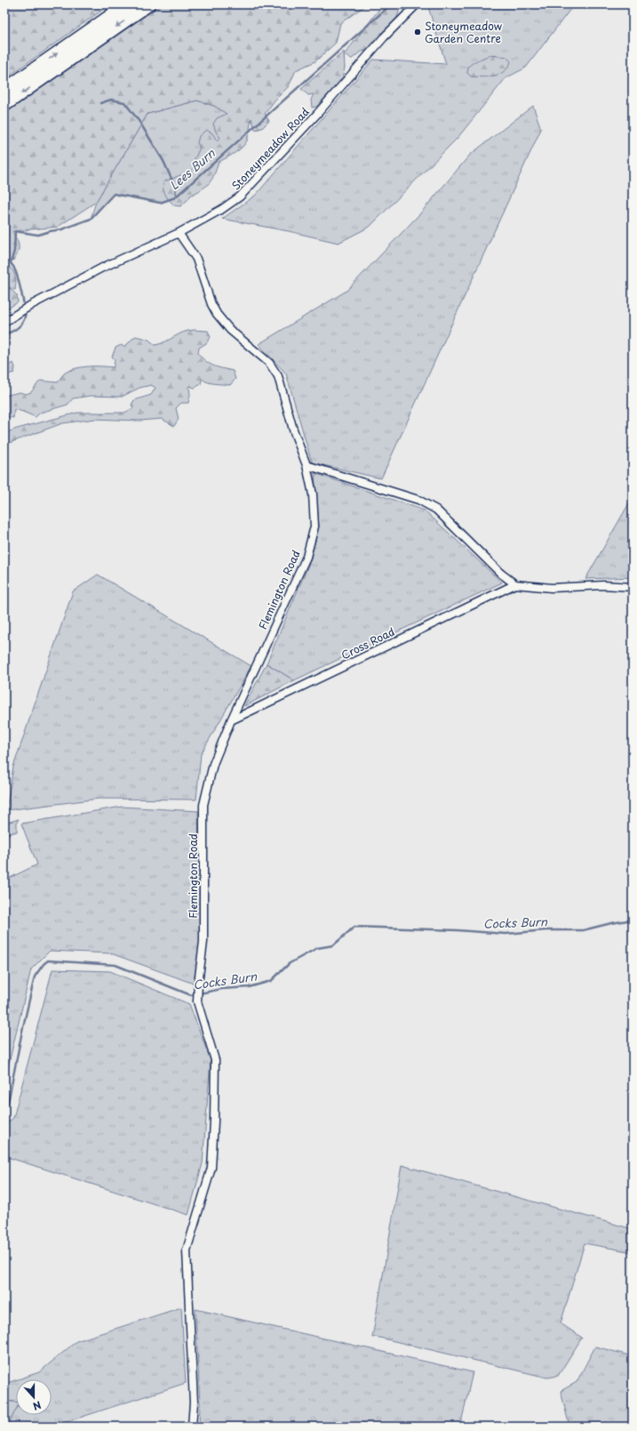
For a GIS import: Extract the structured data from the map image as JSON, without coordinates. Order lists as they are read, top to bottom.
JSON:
{
  "streets": {
    "street": ["Stoneymeadow Road", "Flemington Road", "Cross Road"]
  },
  "crossings": [
    ["Stoneymeadow Road", "Flemington Road"],
    ["Flemington Road", "Cross Road"]
  ],
  "water": ["Lees Burn", "Cocks Burn"],
  "places": ["Stoneymeadow Garden Centre"],
  "north": "bottom"
}
